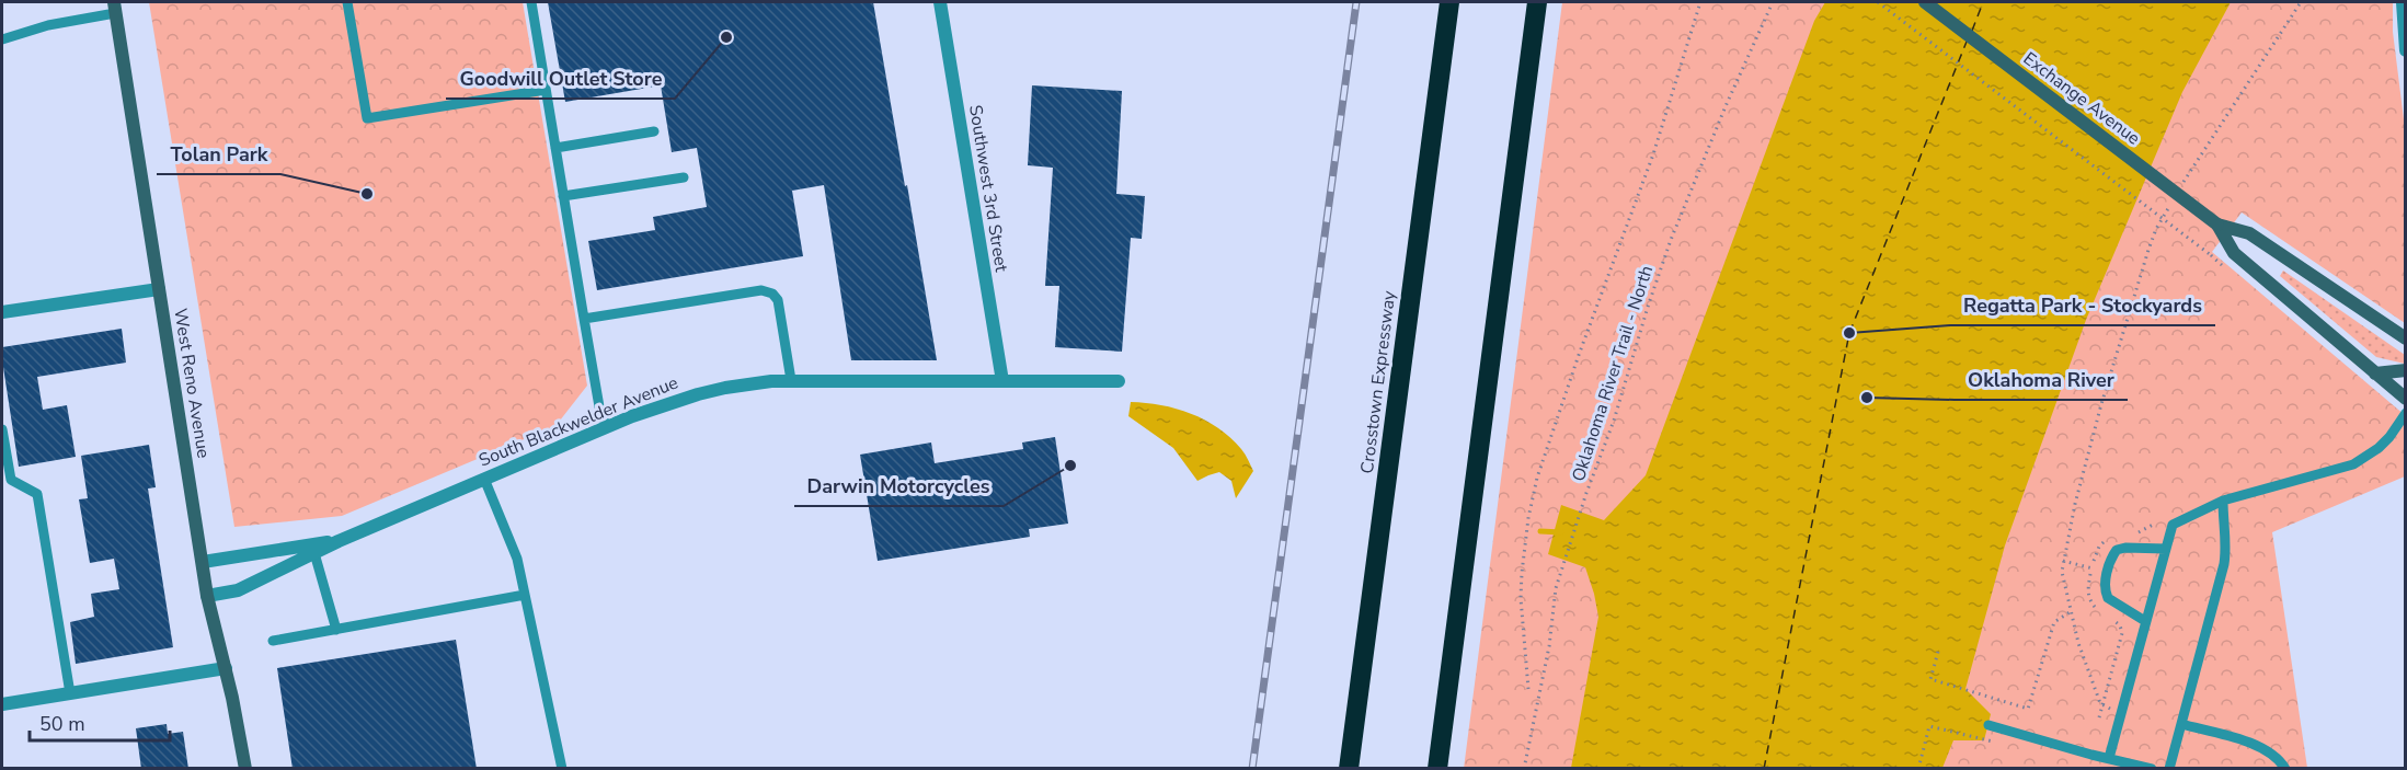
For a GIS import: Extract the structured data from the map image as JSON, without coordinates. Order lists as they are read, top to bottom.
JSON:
{
  "streets": {
    "highway": ["Crosstown Expressway"],
    "main road": ["Exchange Avenue", "West Reno Avenue"],
    "street": ["Southwest 3rd Street", "South Blackwelder Avenue"],
    "path": ["Oklahoma River Trail - North"]
  },
  "crossings": [
    ["Southwest 3rd Street", "South Blackwelder Avenue"],
    ["West Reno Avenue", "South Blackwelder Avenue"]
  ],
  "places": [
    "Goodwill Outlet Store",
    "Tolan Park",
    "Regatta Park - Stockyards",
    "Oklahoma River",
    "Darwin Motorcycles"
  ],
  "scale_bar": "50 m"
}
